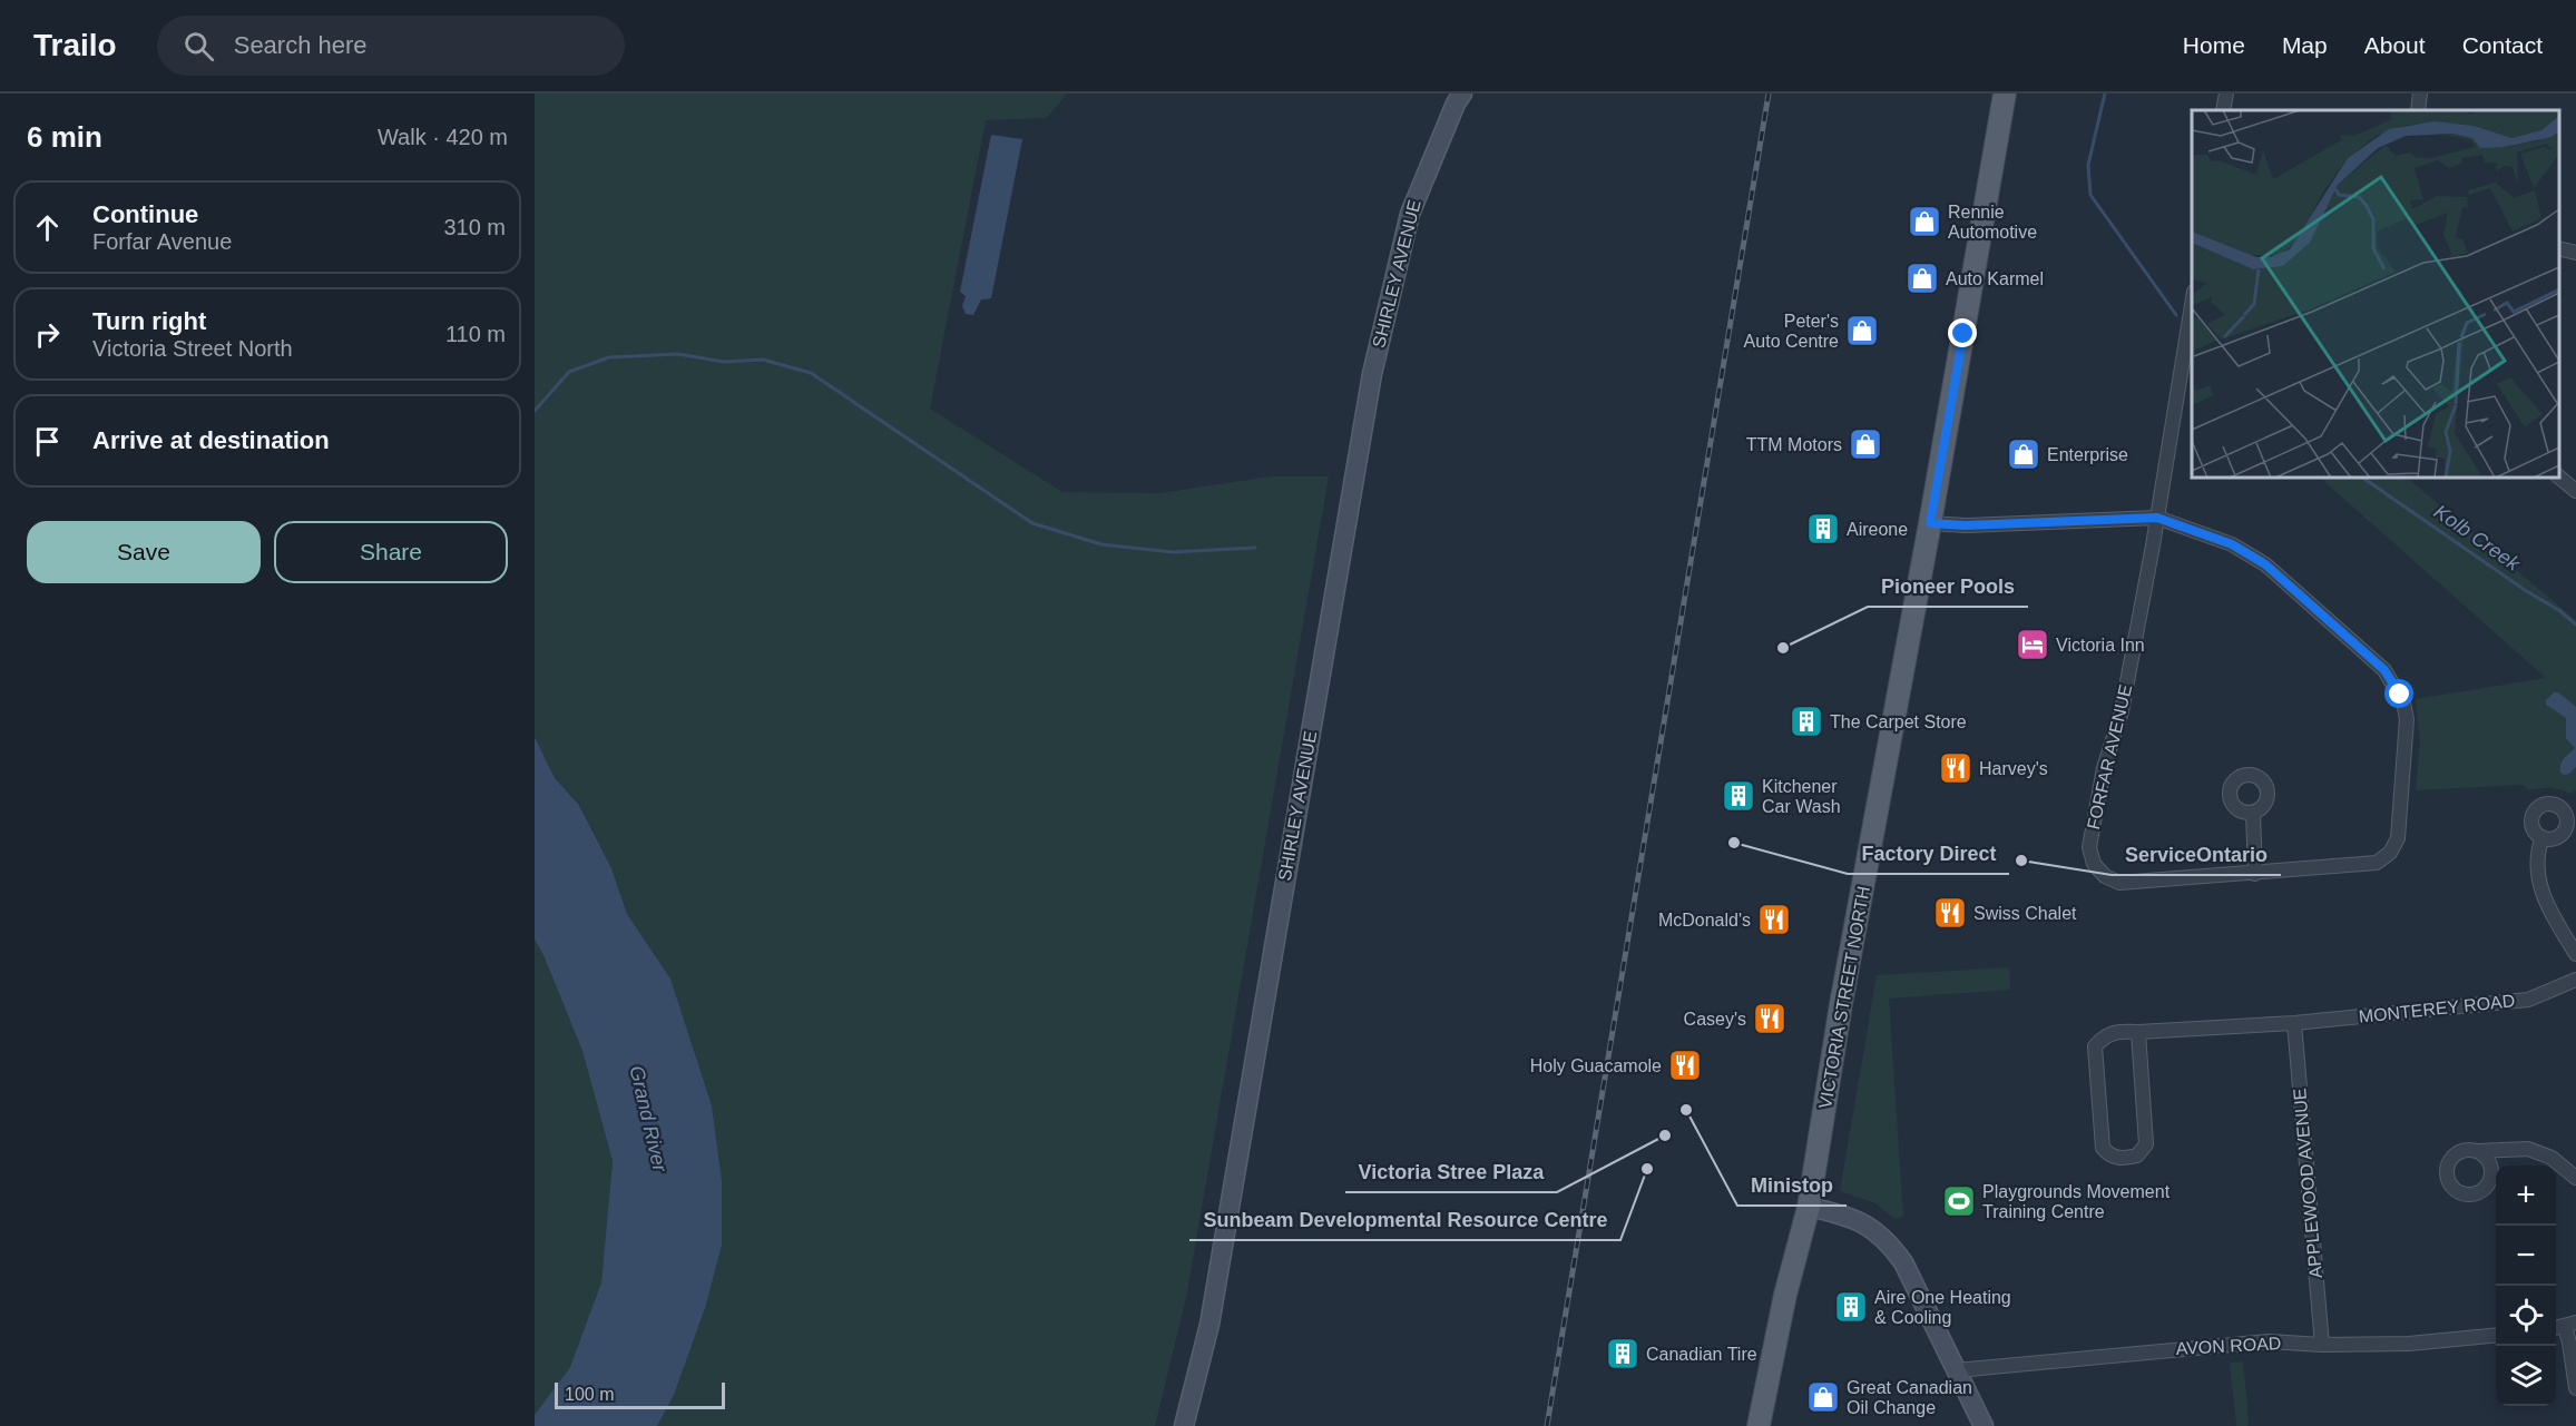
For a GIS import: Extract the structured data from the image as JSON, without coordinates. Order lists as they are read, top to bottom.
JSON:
{
  "streets": {
    "main road": ["SHIRLEY AVENUE", "VICTORIA STREET NORTH"],
    "street": [
      "FORFAR AVENUE",
      "MONTEREY ROAD",
      "APPLEWOOD AVENUE",
      "AVON ROAD"
    ]
  },
  "crossings": [
    ["FORFAR AVENUE", "VICTORIA STREET NORTH"],
    ["MONTEREY ROAD", "APPLEWOOD AVENUE"],
    ["APPLEWOOD AVENUE", "AVON ROAD"]
  ],
  "water": ["Kolb Creek", "Grand River"],
  "places": {
    "shop": [
      "Rennie Automotive",
      "Auto Karmel",
      "Peter's Auto Centre",
      "TTM Motors",
      "Enterprise",
      "Great Canadian Oil Change"
    ],
    "building": [
      "Aireone",
      "The Carpet Store",
      "Kitchener Car Wash",
      "Aire One Heating & Cooling",
      "Canadian Tire"
    ],
    "hotel": ["Victoria Inn"],
    "other": [
      "Pioneer Pools",
      "Factory Direct",
      "ServiceOntario",
      "Ministop",
      "Victoria Stree Plaza",
      "Sunbeam Developmental Resource Centre"
    ],
    "restaurant": [
      "Harvey's",
      "Swiss Chalet",
      "McDonald's",
      "Casey's",
      "Holy Guacamole"
    ],
    "sports": ["Playgrounds Movement Training Centre"]
  },
  "scale_bar": "100 m",
  "page": {
    "header": "Trailo",
    "search": "Search here",
    "nav": [
      "Home",
      "Map",
      "About",
      "Contact"
    ],
    "heading": ["6 min", "Walk · 420 m"],
    "list": [
      ["Continue", "Forfar Avenue", "310 m"],
      ["Turn right", "Victoria Street North", "110 m"],
      "Arrive at destination"
    ],
    "buttons": ["Save", "Share"],
    "map_buttons": ["+", "−"],
    "scale": "100 m"
  }
}
